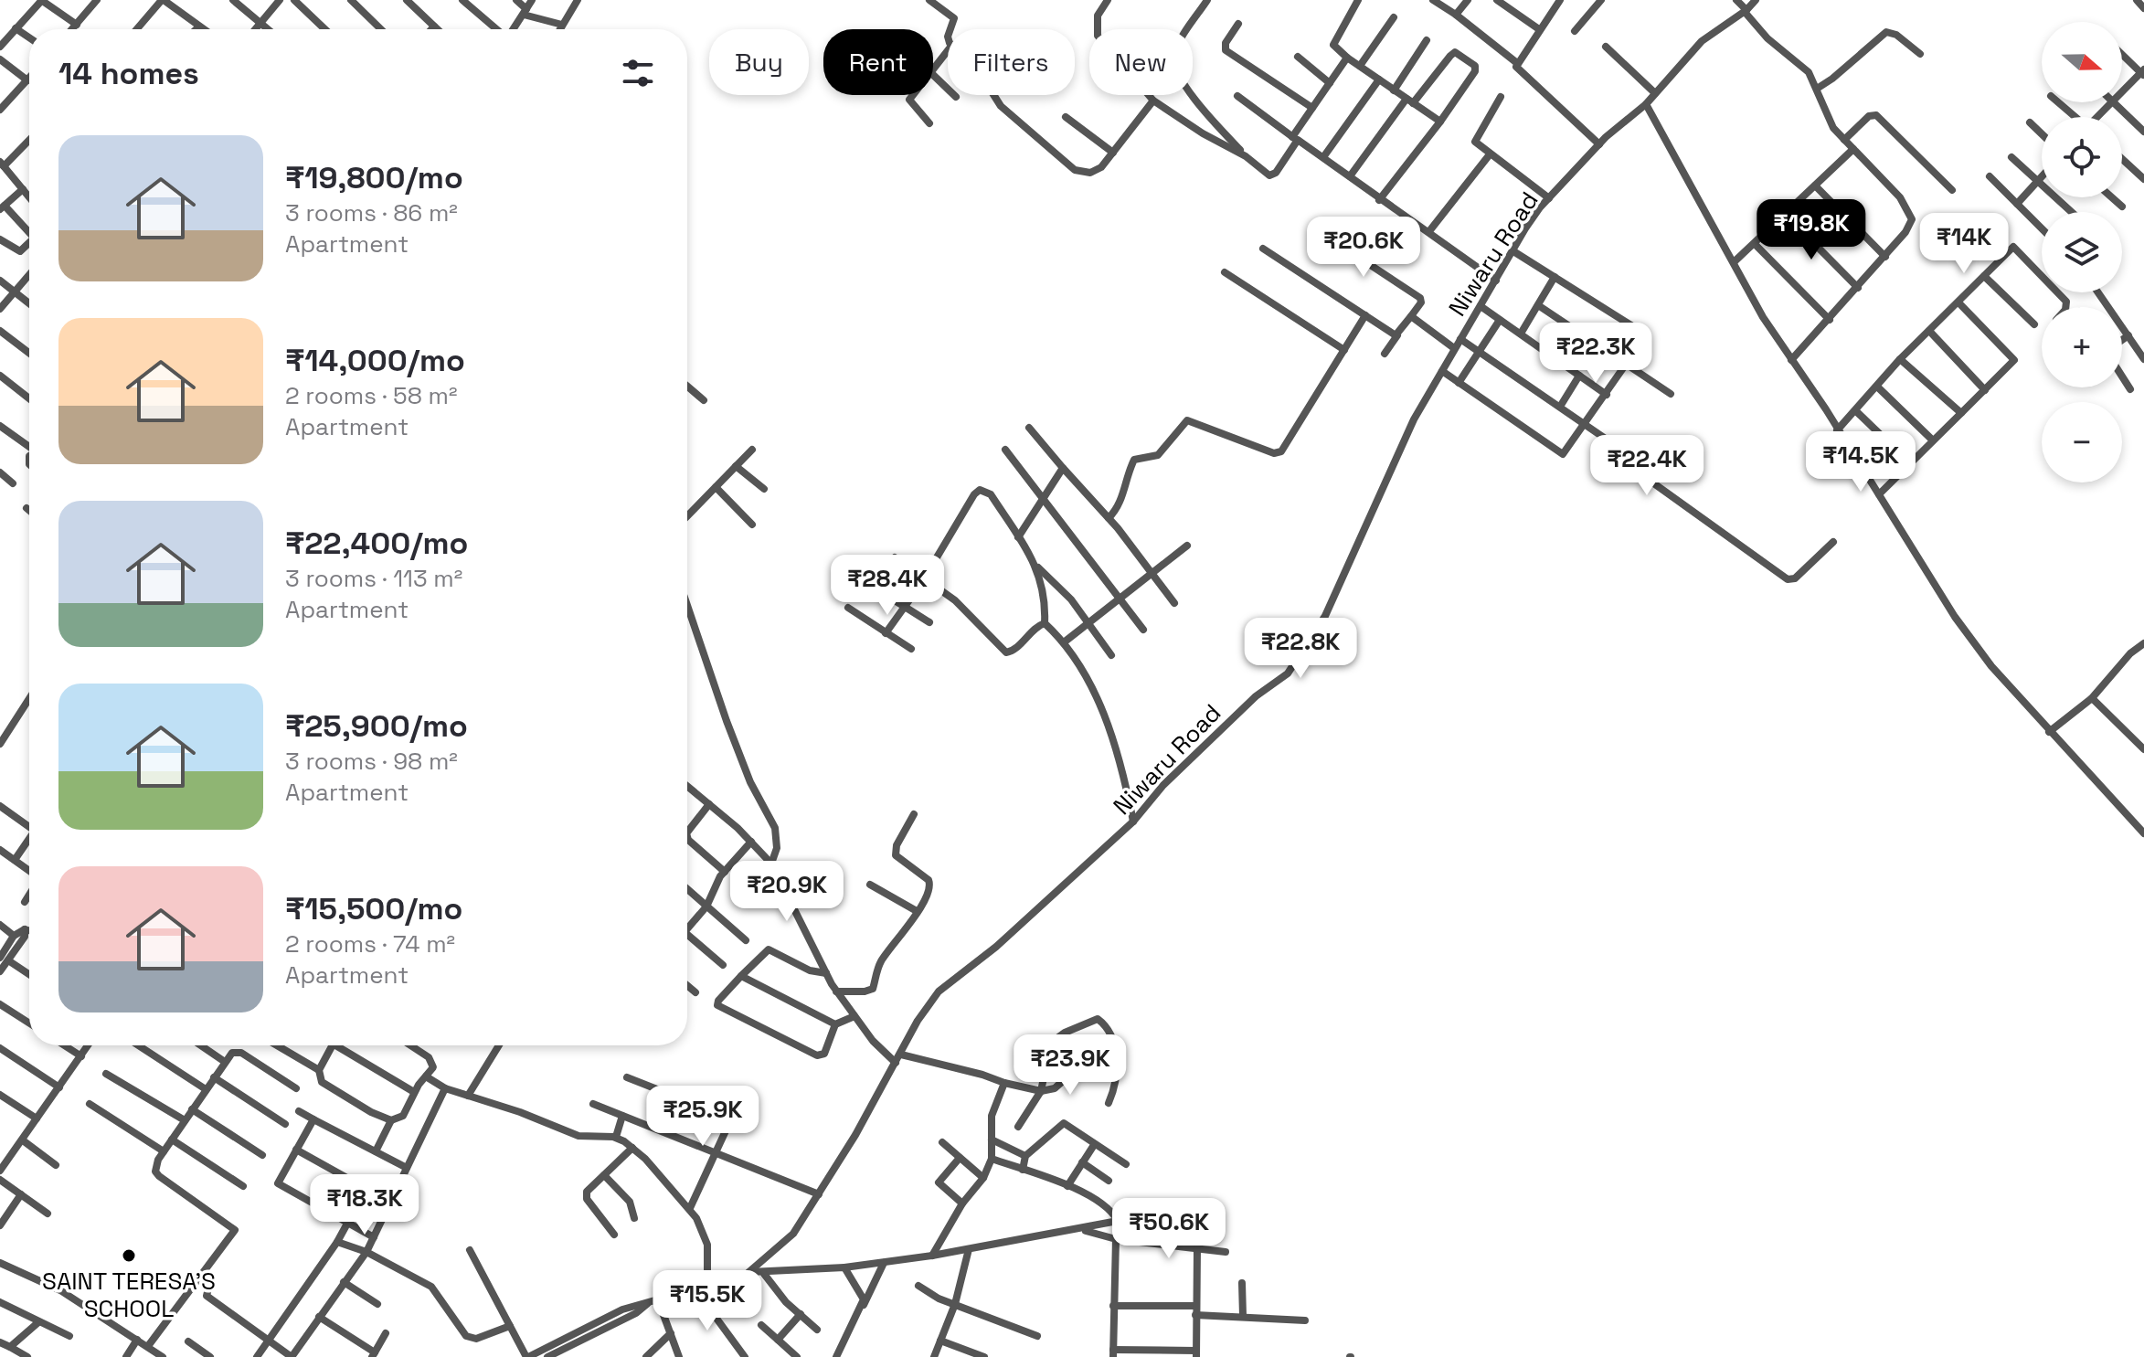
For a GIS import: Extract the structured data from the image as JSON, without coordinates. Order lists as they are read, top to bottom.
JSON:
{
  "streets": {
    "street": ["Niwaru Road"]
  },
  "places": ["SAINT TERESA'S SCHOOL"],
  "north": "right",
  "page": {
    "map_buttons": ["+", "−"],
    "chip": [
      "Buy",
      "Rent",
      "Filters",
      "New"
    ],
    "heading": "14 homes",
    "list": [
      {
        "name": "₹19,800/mo",
        "note": "3 rooms · 86 m² · Apartment"
      },
      {
        "name": "₹14,000/mo",
        "note": "2 rooms · 58 m² · Apartment"
      },
      {
        "name": "₹22,400/mo",
        "note": "3 rooms · 113 m² · Apartment"
      },
      {
        "name": "₹25,900/mo",
        "note": "3 rooms · 98 m² · Apartment"
      },
      {
        "name": "₹15,500/mo",
        "note": "2 rooms · 74 m² · Apartment"
      }
    ],
    "price": [
      "₹19.8K",
      "₹14K",
      "₹20.6K",
      "₹22.3K",
      "₹14.5K",
      "₹22.4K",
      "₹28.4K",
      "₹22.8K",
      "₹20.9K",
      "₹23.9K",
      "₹25.9K",
      "₹18.3K",
      "₹50.6K",
      "₹15.5K"
    ]
  }
}
